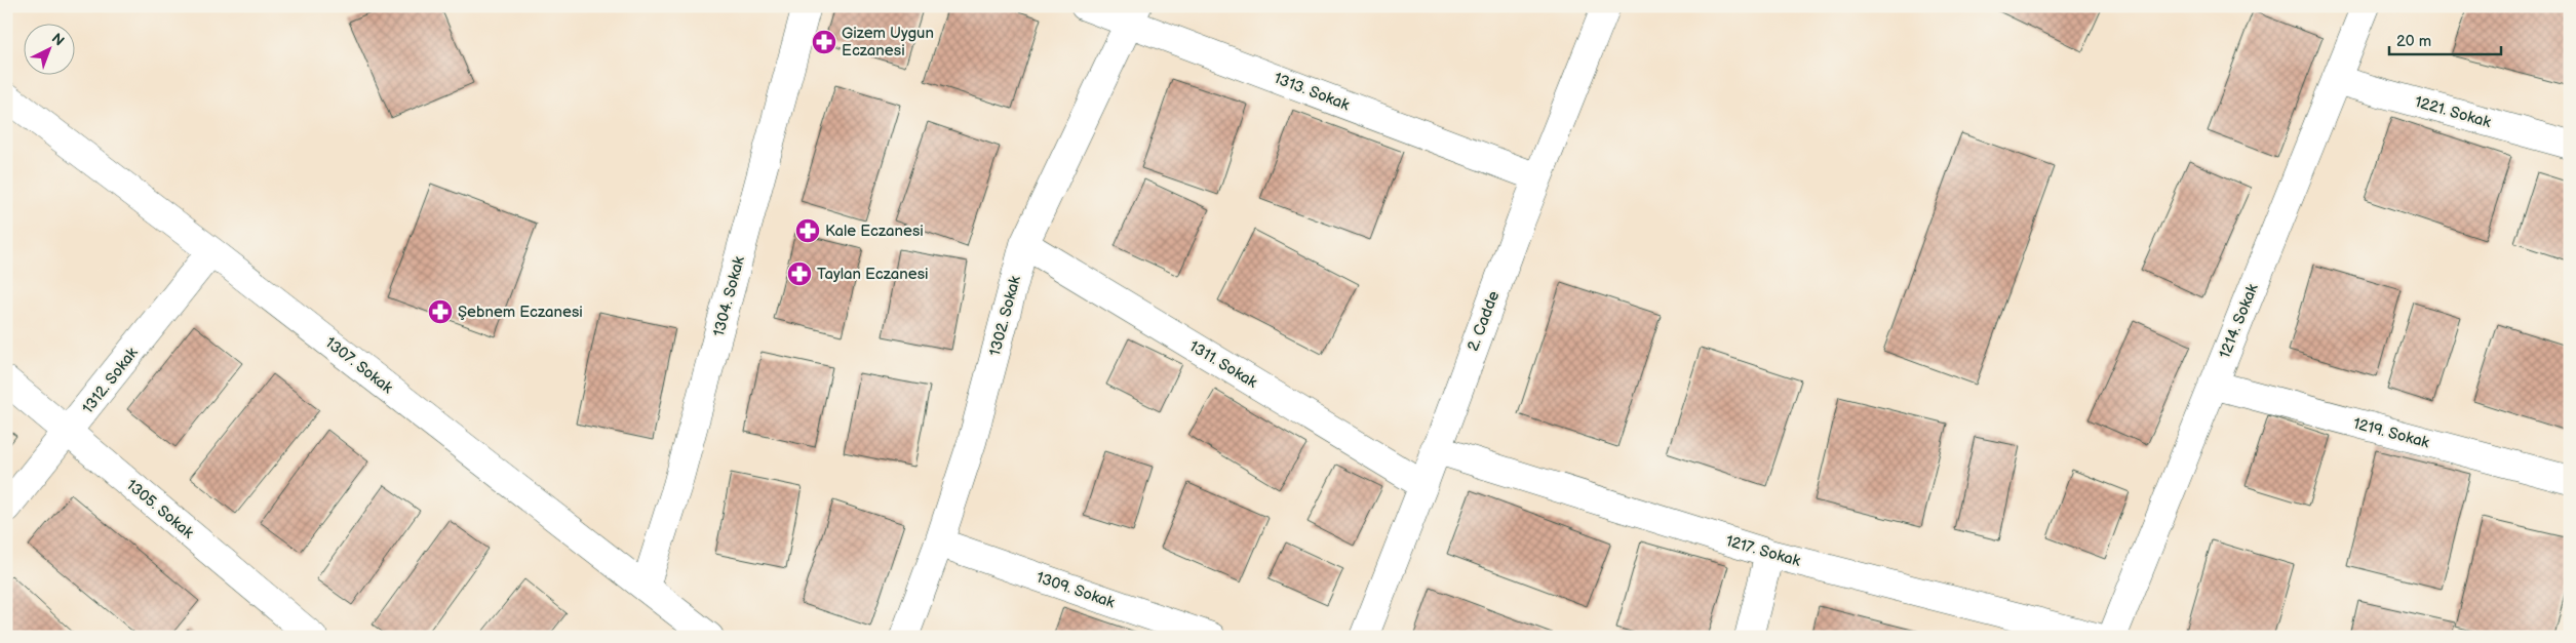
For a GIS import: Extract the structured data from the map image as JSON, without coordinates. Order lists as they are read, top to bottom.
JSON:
{
  "streets": {
    "street": [
      "1313. Sokak",
      "1221. Sokak",
      "1304. Sokak",
      "1302. Sokak",
      "2. Cadde",
      "1214. Sokak",
      "1311. Sokak",
      "1307. Sokak",
      "1312. Sokak",
      "1219. Sokak",
      "1305. Sokak",
      "1217. Sokak",
      "1309. Sokak"
    ]
  },
  "crossings": [
    ["1313. Sokak", "1302. Sokak"],
    ["1313. Sokak", "2. Cadde"],
    ["1221. Sokak", "1214. Sokak"],
    ["1304. Sokak", "1307. Sokak"],
    ["1302. Sokak", "1311. Sokak"],
    ["1302. Sokak", "1309. Sokak"],
    ["2. Cadde", "1311. Sokak"],
    ["2. Cadde", "1217. Sokak"],
    ["1214. Sokak", "1219. Sokak"],
    ["1307. Sokak", "1312. Sokak"],
    ["1312. Sokak", "1305. Sokak"]
  ],
  "places": {
    "pharmacy": [
      "Gizem Uygun Eczanesi",
      "Kale Eczanesi",
      "Taylan Eczanesi",
      "Şebnem Eczanesi"
    ]
  },
  "scale_bar": "20 m",
  "north": "top right"
}
